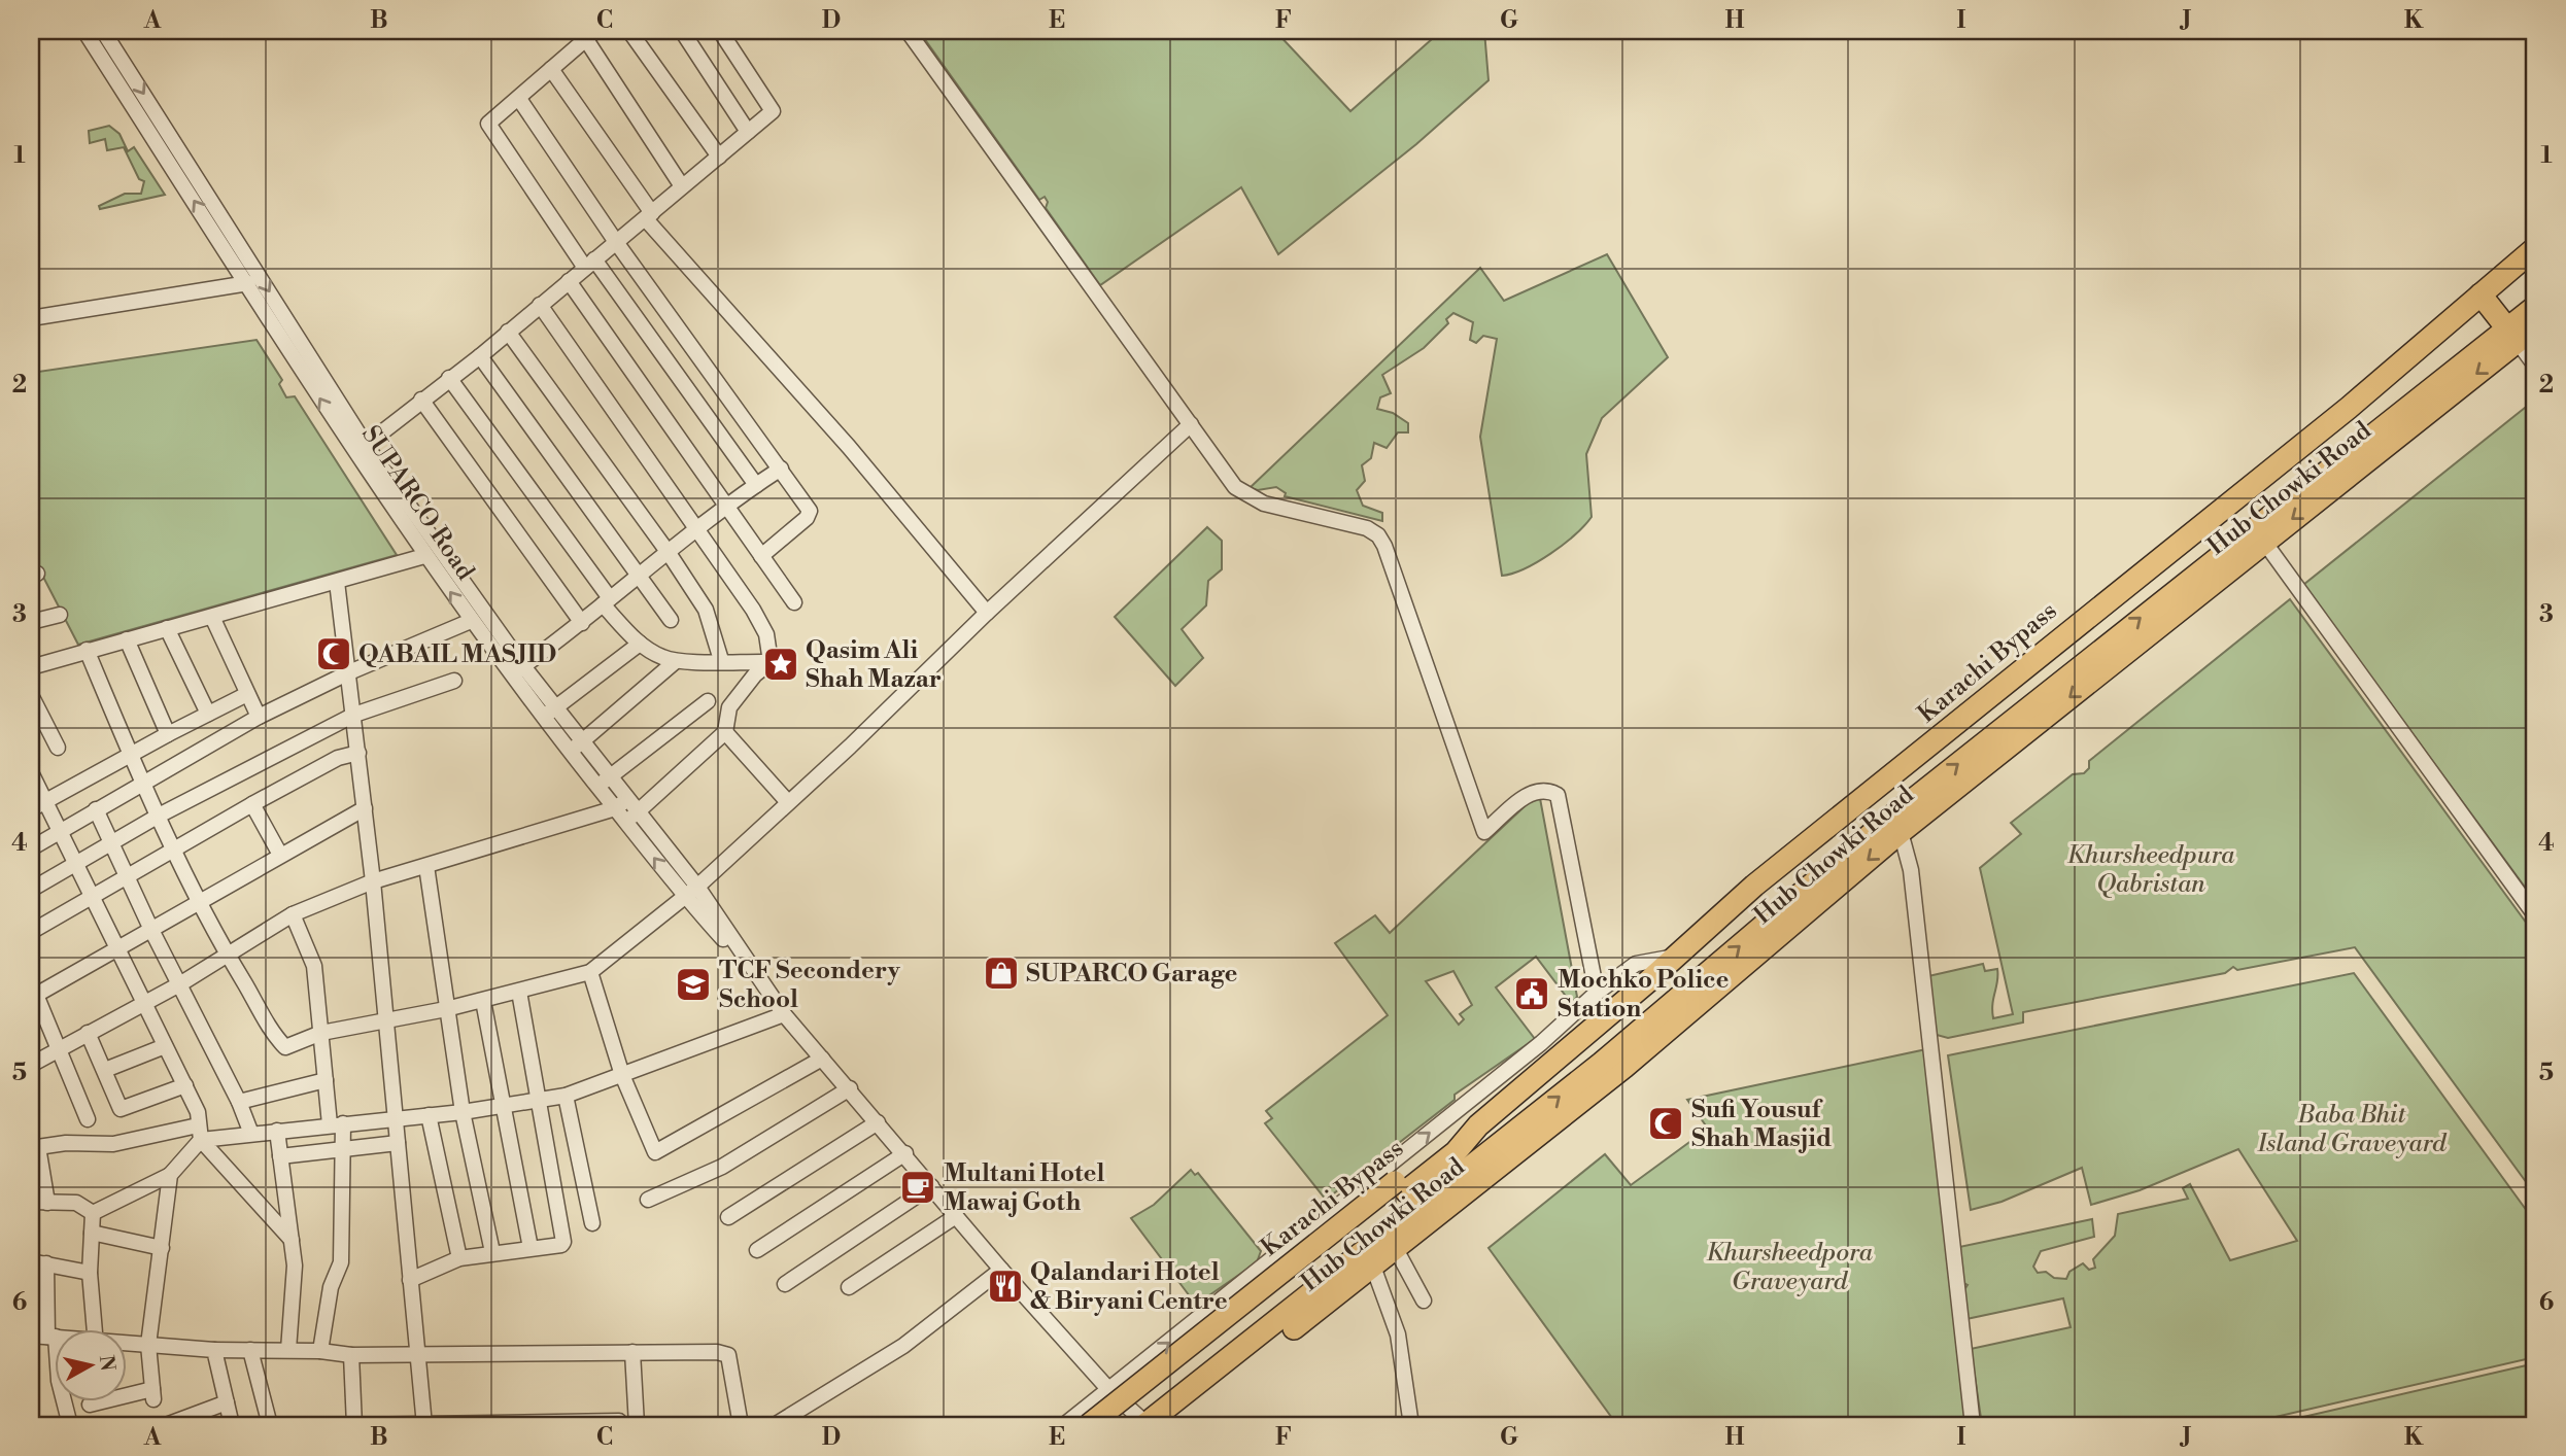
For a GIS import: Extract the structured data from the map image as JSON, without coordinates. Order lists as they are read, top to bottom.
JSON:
{
  "streets": {
    "highway": ["Hub Chowki Road", "Karachi Bypass"],
    "street": ["SUPARCO Road"]
  },
  "parks": ["Khursheedpura Qabristan", "Baba Bhit Island Graveyard", "Khursheedpora Graveyard"],
  "places": {
    "mosque": ["QABAIL MASJID", "Sufi Yousuf Shah Masjid"],
    "place": ["Qasim Ali Shah Mazar"],
    "shop": ["SUPARCO Garage"],
    "school or university": ["TCF Secondery School"],
    "public building": ["Mochko Police Station"],
    "cafe": ["Multani Hotel Mawaj Goth"],
    "restaurant": ["Qalandari Hotel & Biryani Centre"]
  },
  "north": "right",
  "grid": {
    "columns": [
      "A",
      "B",
      "C",
      "D",
      "E",
      "F",
      "G",
      "H",
      "I",
      "J",
      "K"
    ],
    "rows": [
      "1",
      "2",
      "3",
      "4",
      "5",
      "6"
    ]
  }
}
